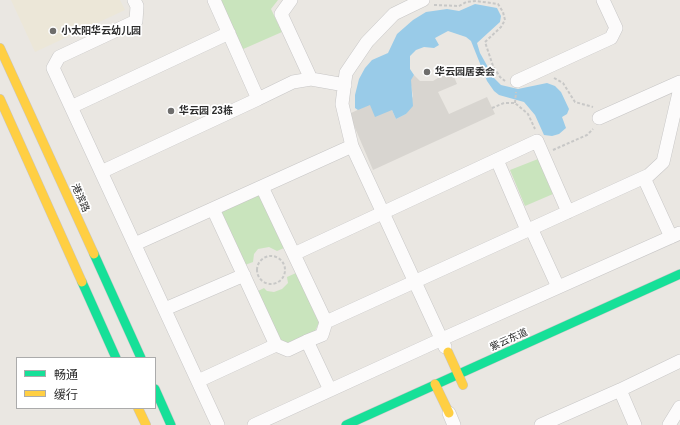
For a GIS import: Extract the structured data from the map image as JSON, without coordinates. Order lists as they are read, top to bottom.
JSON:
{
  "streets": {
    "main road": ["港滨路", "紫云东道"]
  },
  "places": ["小太阳华云幼儿园", "华云园居委会", "华云园 23栋"],
  "legend": ["畅通", "缓行"]
}
